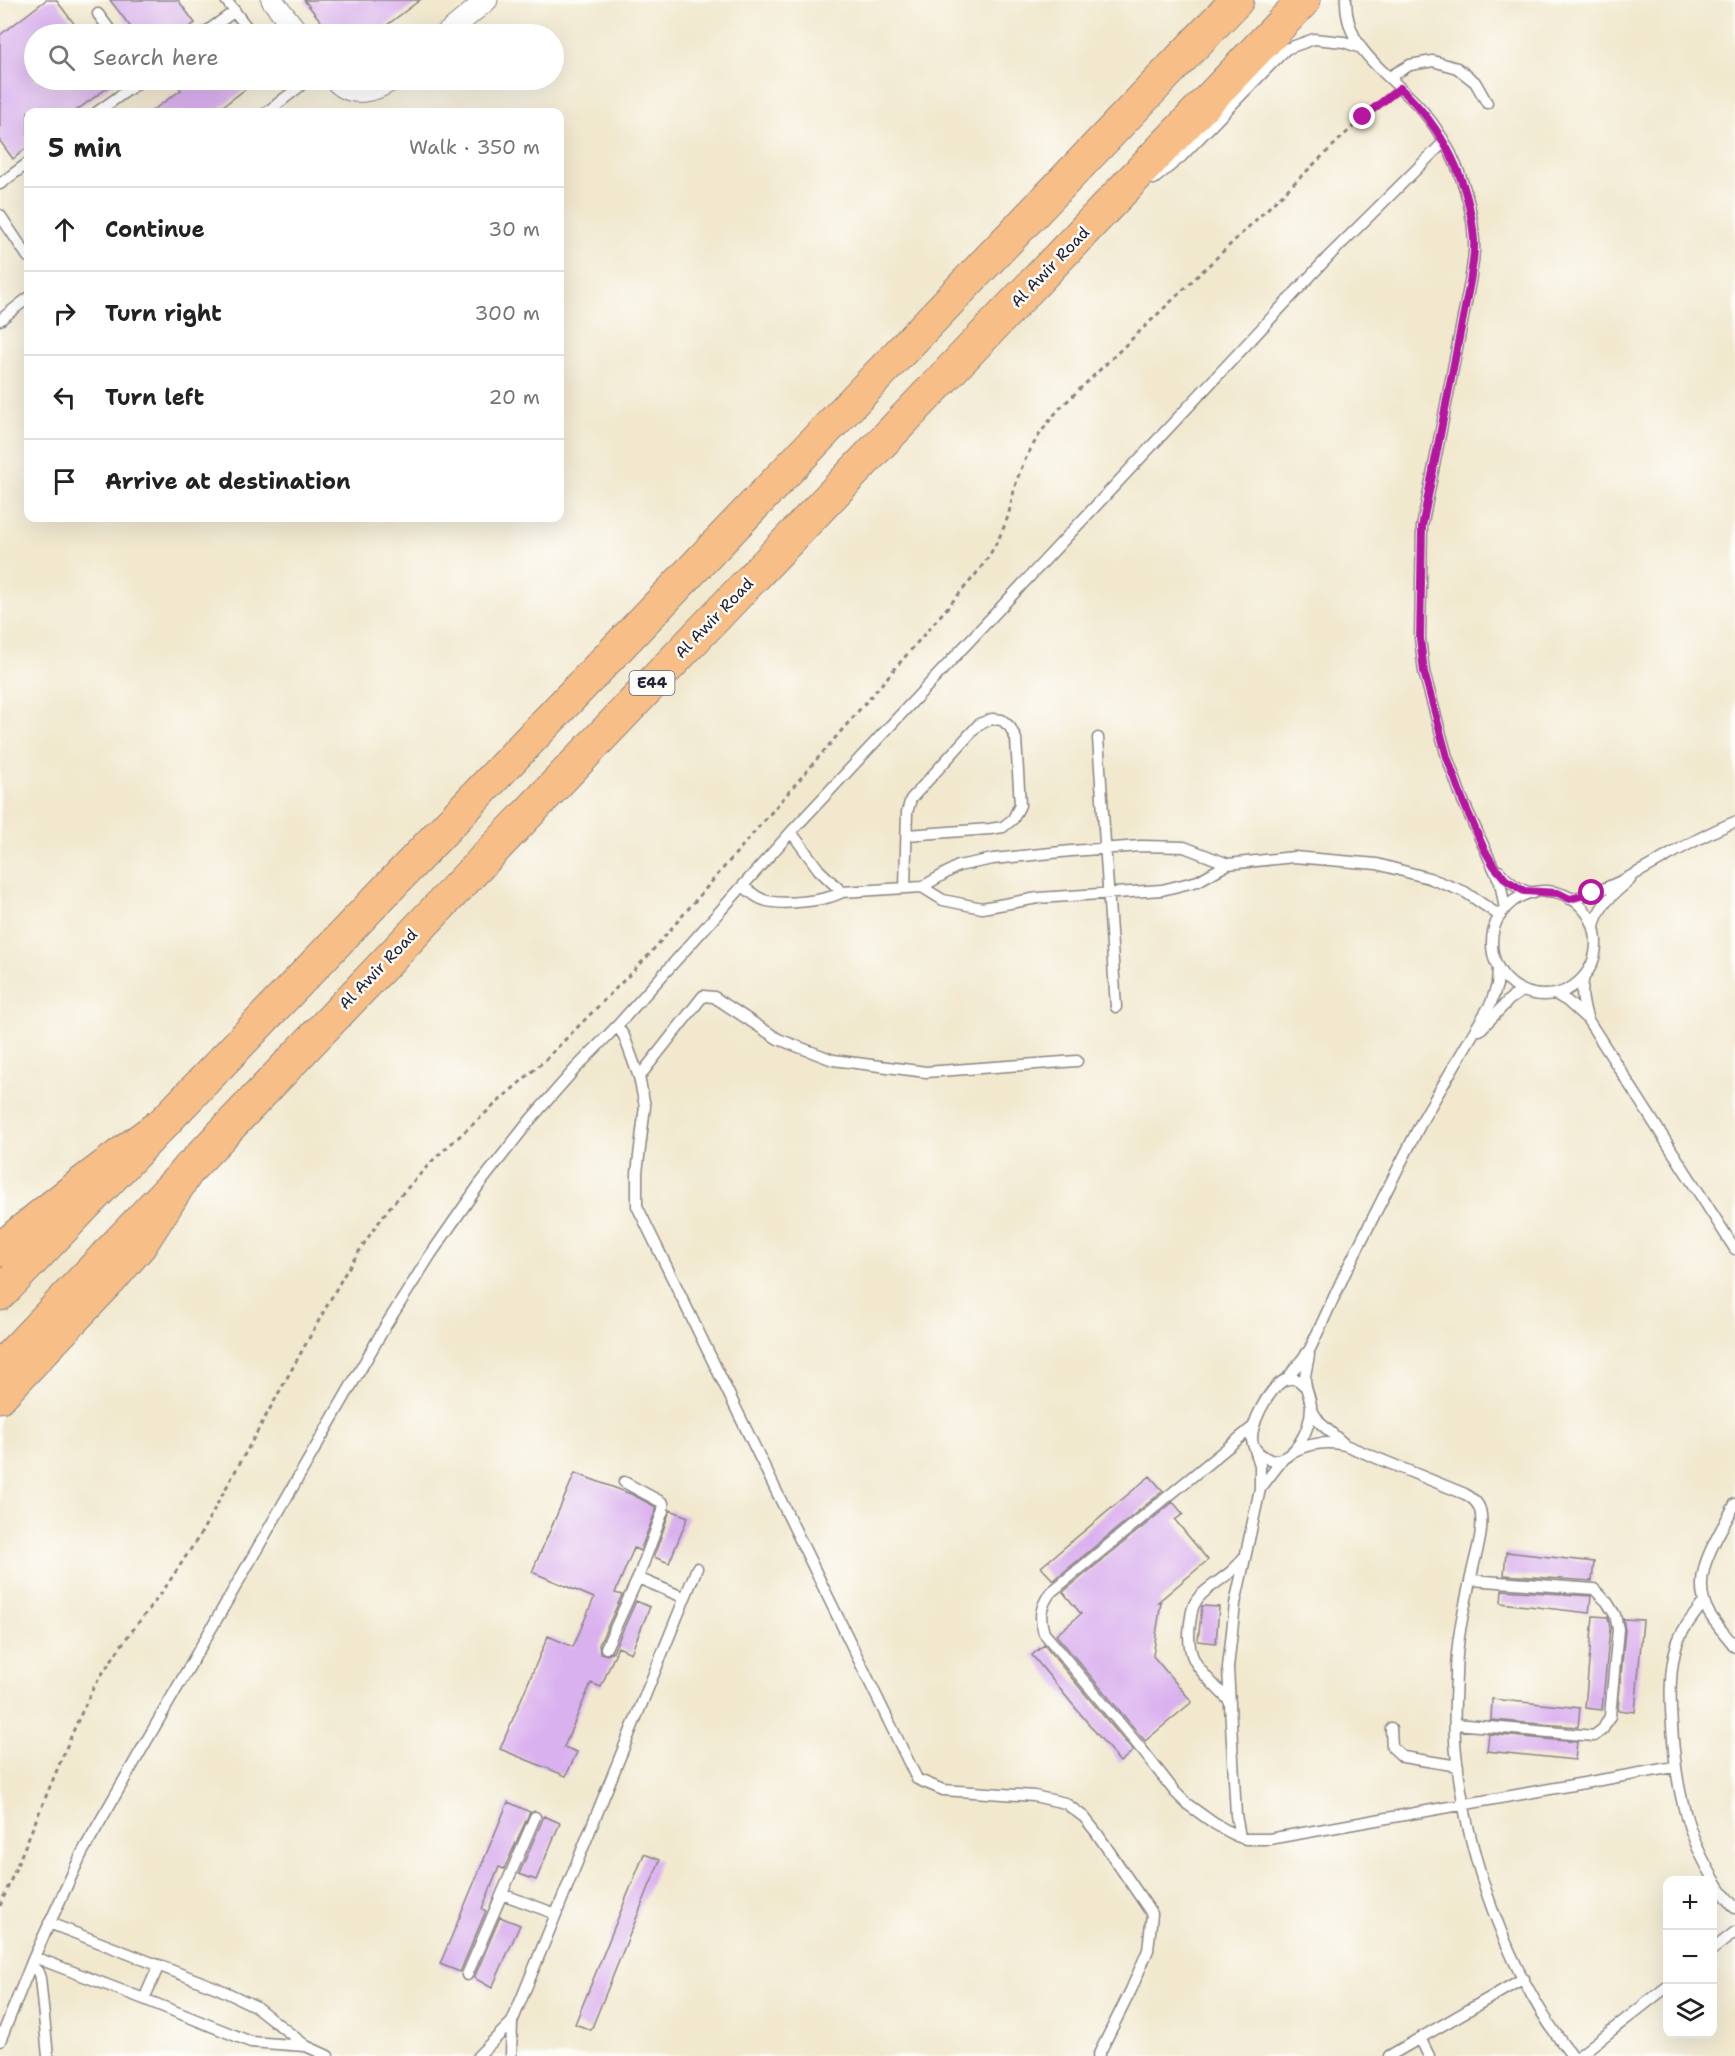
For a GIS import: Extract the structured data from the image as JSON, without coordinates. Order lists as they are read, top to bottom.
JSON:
{
  "streets": {
    "highway": ["Al Awir Road", "E44"]
  },
  "page": {
    "search": "Search here",
    "heading": ["5 min", "Walk · 350 m"],
    "list": [
      ["Continue", "30 m"],
      ["Turn right", "300 m"],
      ["Turn left", "20 m"],
      "Arrive at destination"
    ],
    "map_buttons": ["+", "−"]
  }
}
